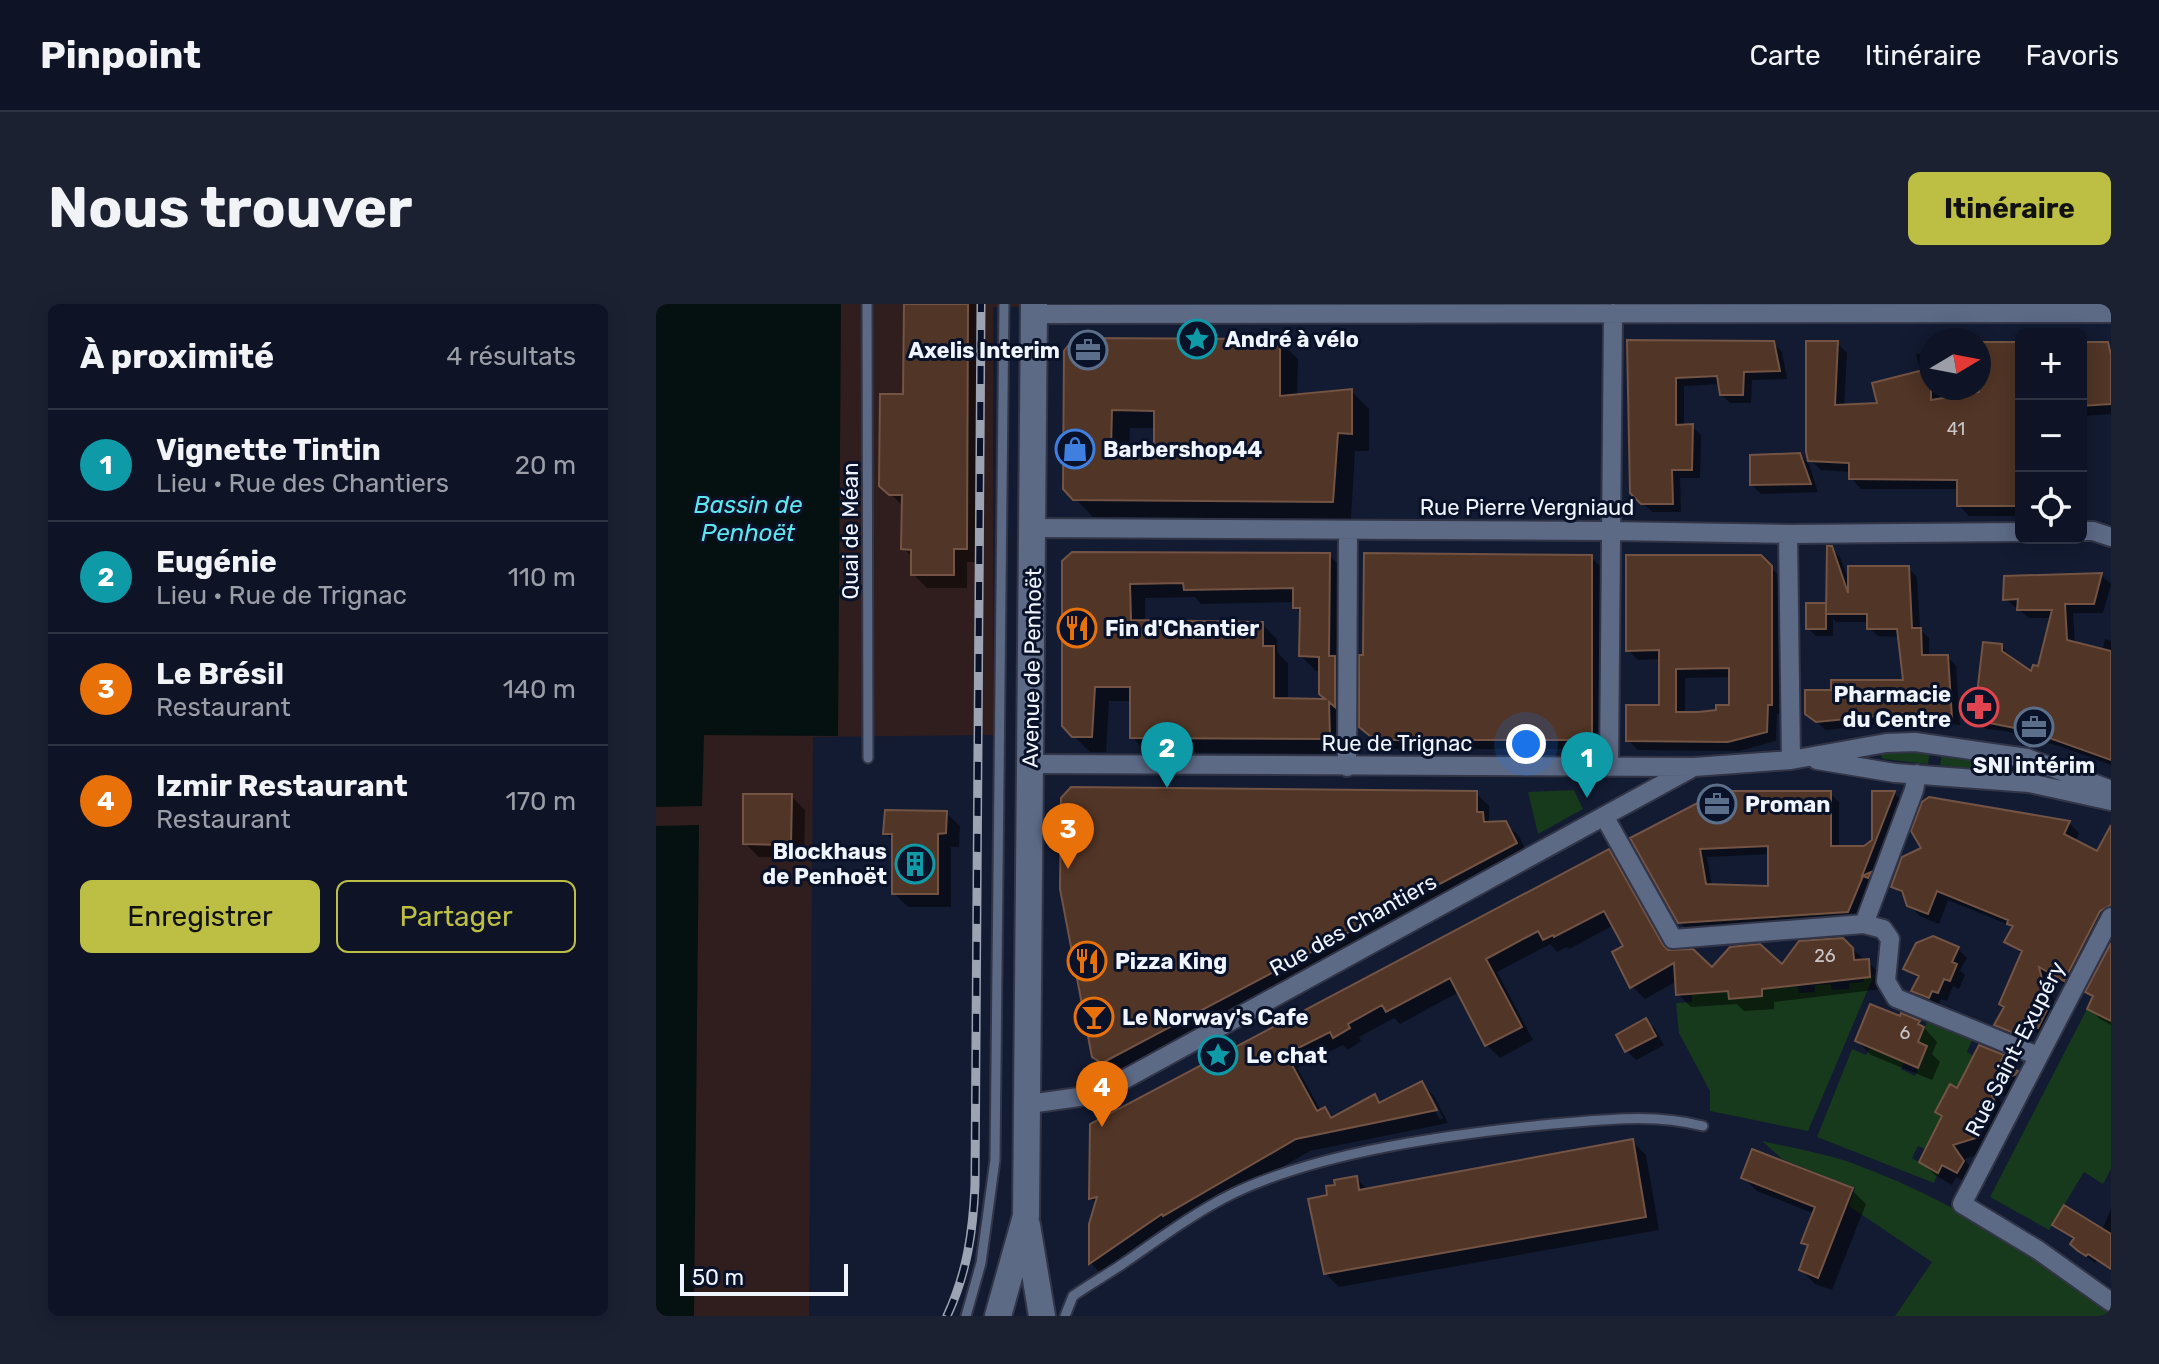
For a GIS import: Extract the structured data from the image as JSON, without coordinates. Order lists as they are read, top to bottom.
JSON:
{
  "streets": {
    "main road": ["Avenue de Penhoët"],
    "street": [
      "Rue Pierre Vergniaud",
      "Rue de Trignac",
      "Rue des Chantiers",
      "Rue Saint-Exupéry"
    ],
    "lane": ["Quai de Méan"]
  },
  "crossings": [
    ["Rue Pierre Vergniaud", "Avenue de Penhoët"],
    ["Avenue de Penhoët", "Rue de Trignac"],
    ["Avenue de Penhoët", "Rue des Chantiers"],
    ["Rue de Trignac", "Rue des Chantiers"]
  ],
  "water": ["Bassin de Penhoët"],
  "places": {
    "place": ["André à vélo", "Le chat"],
    "office": ["Axelis Interim", "SNI intérim", "Proman"],
    "shop": ["Barbershop44"],
    "restaurant": ["Fin d'Chantier", "Pizza King"],
    "pharmacy": ["Pharmacie du Centre"],
    "building": ["Blockhaus de Penhoët"],
    "bar": ["Le Norway's Cafe"]
  },
  "house_numbers": ["41", "26", "6"],
  "scale_bar": "50 m",
  "north": "right",
  "page": {
    "header": "Pinpoint",
    "nav": ["Carte", "Itinéraire", "Favoris"],
    "buttons": [
      "Itinéraire",
      ["Enregistrer", "Partager"]
    ],
    "title": "Nous trouver",
    "heading": ["À proximité", "4 résultats"],
    "map_buttons": ["+", "−"],
    "list": [
      {
        "mark": "1",
        "name": "Vignette Tintin",
        "note": "Lieu · Rue des Chantiers",
        "value": "20 m"
      },
      {
        "mark": "2",
        "name": "Eugénie",
        "note": "Lieu · Rue de Trignac",
        "value": "110 m"
      },
      {
        "mark": "3",
        "name": "Le Brésil",
        "note": "Restaurant",
        "value": "140 m"
      },
      {
        "mark": "4",
        "name": "Izmir Restaurant",
        "note": "Restaurant",
        "value": "170 m"
      }
    ],
    "pins": [
      "2",
      "1",
      "3",
      "4"
    ],
    "scale": "50 m"
  }
}
